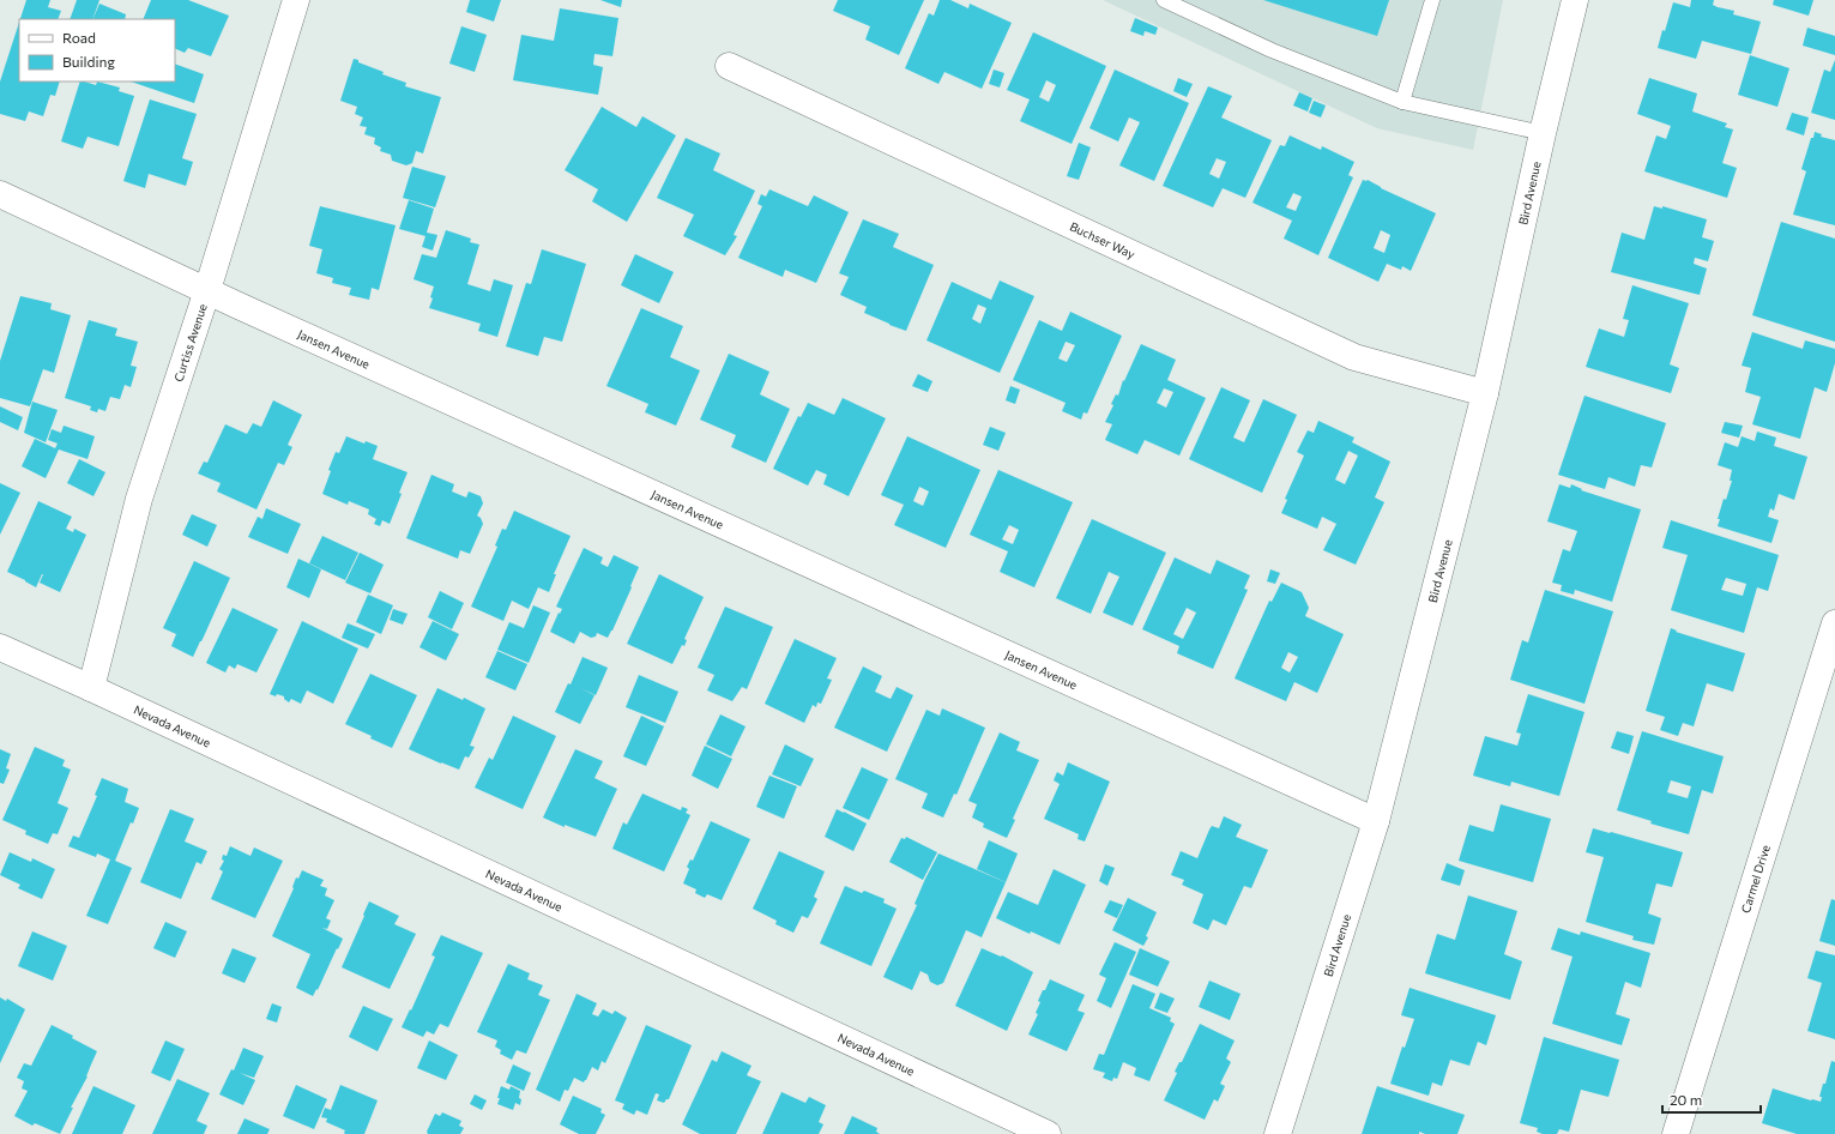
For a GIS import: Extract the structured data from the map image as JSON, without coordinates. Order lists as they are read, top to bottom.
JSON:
{
  "streets": {
    "street": [
      "Bird Avenue",
      "Buchser Way",
      "Curtiss Avenue",
      "Jansen Avenue",
      "Nevada Avenue",
      "Carmel Drive"
    ]
  },
  "crossings": [
    ["Bird Avenue", "Buchser Way"],
    ["Bird Avenue", "Jansen Avenue"],
    ["Curtiss Avenue", "Jansen Avenue"],
    ["Curtiss Avenue", "Nevada Avenue"]
  ],
  "legend": ["Road", "Building"],
  "scale_bar": "20 m"
}
